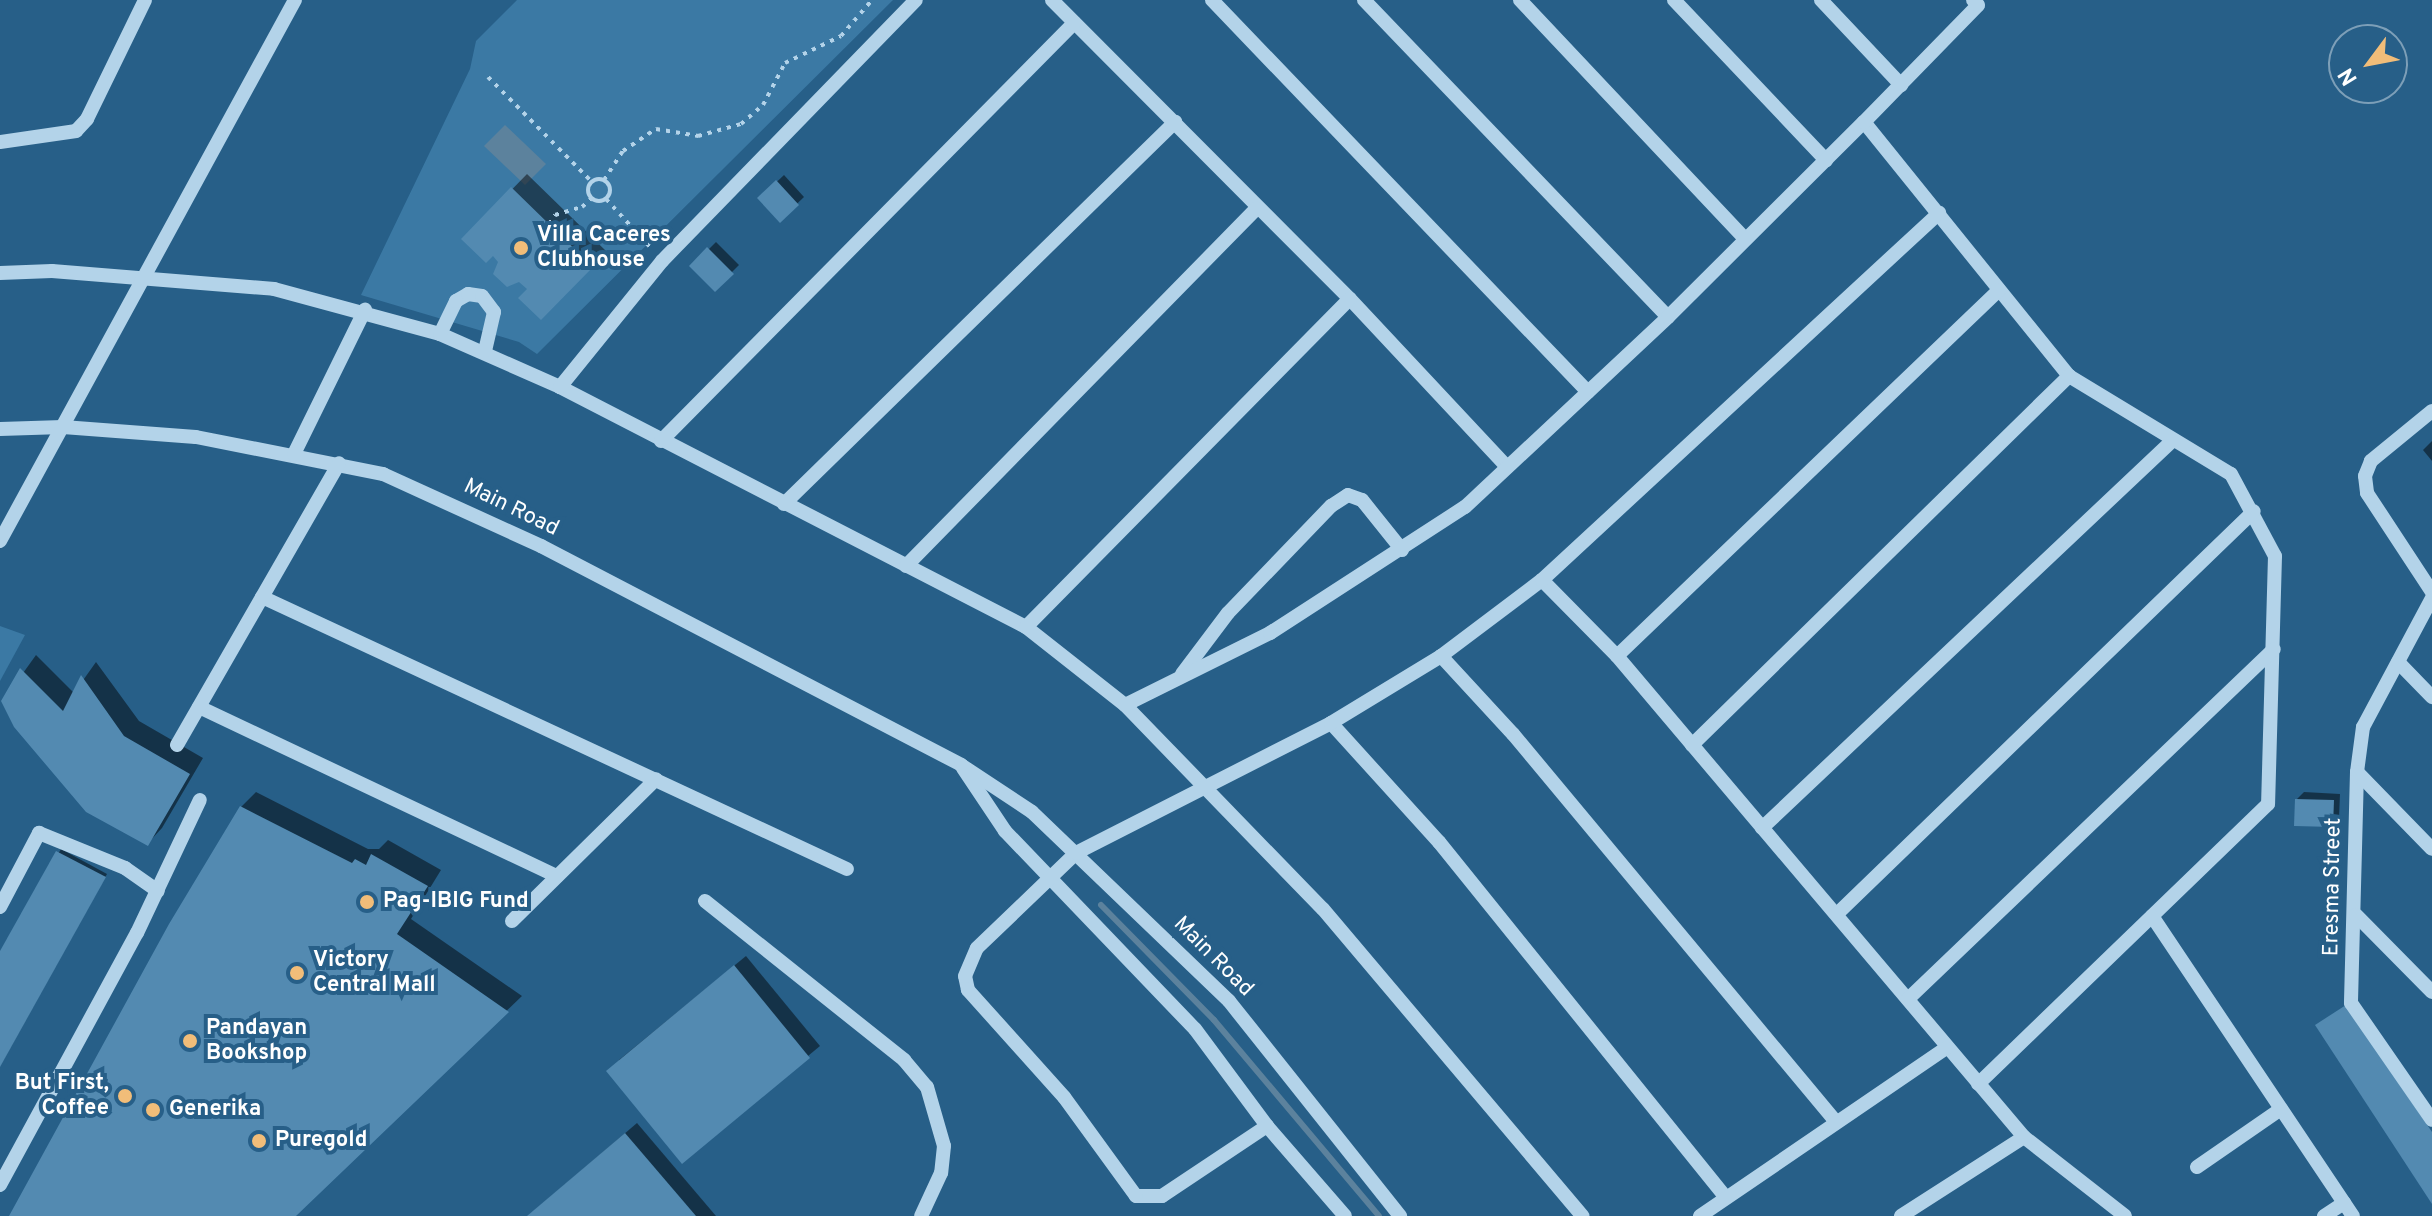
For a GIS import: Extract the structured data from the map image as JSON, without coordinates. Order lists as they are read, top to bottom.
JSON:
{
  "streets": {
    "street": ["Main Road", "Eresma Street"]
  },
  "places": [
    "Villa Caceres Clubhouse",
    "Pag-IBIG Fund",
    "Victory Central Mall",
    "Pandayan Bookshop",
    "But First, Coffee",
    "Generika",
    "Puregold"
  ],
  "north": "bottom left"
}
